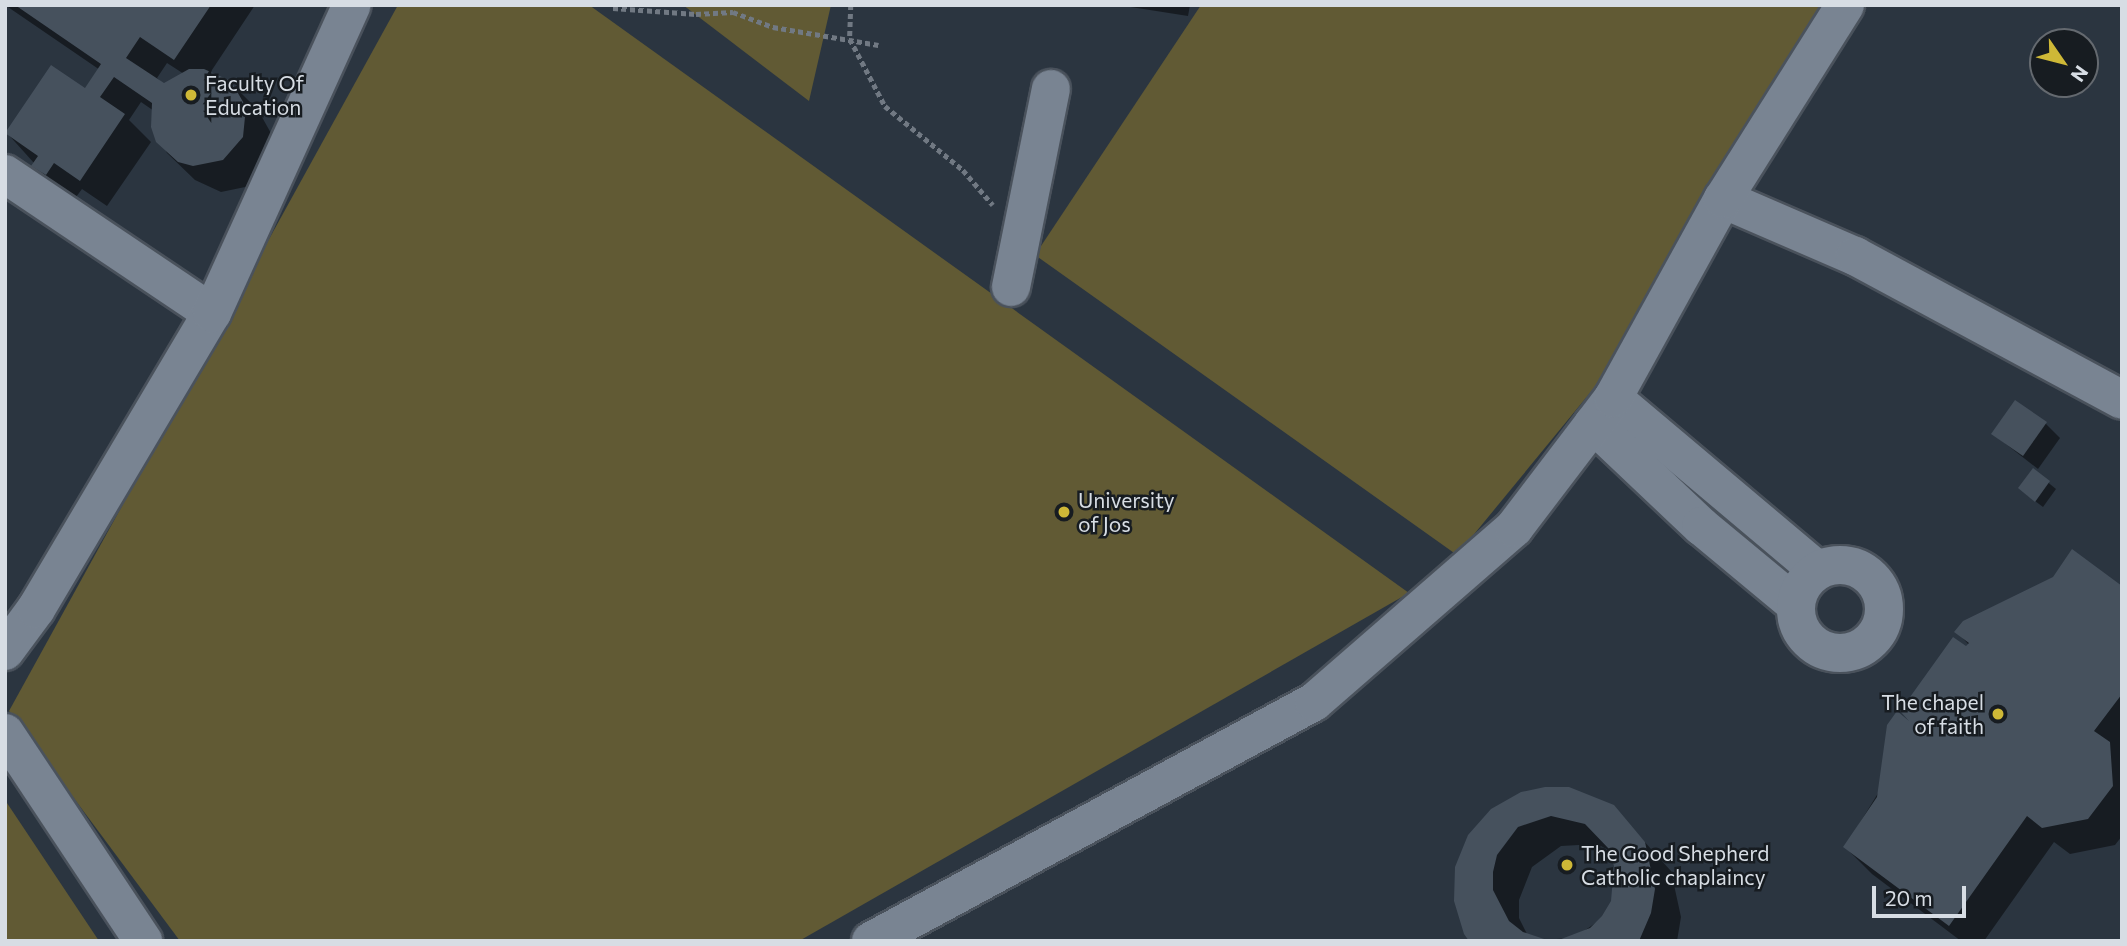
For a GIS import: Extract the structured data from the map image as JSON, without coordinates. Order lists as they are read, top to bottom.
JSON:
{
  "places": [
    "Faculty Of Education",
    "University of Jos",
    "The chapel of faith",
    "The Good Shepherd Catholic chaplaincy"
  ],
  "scale_bar": "20 m",
  "north": "bottom right"
}
